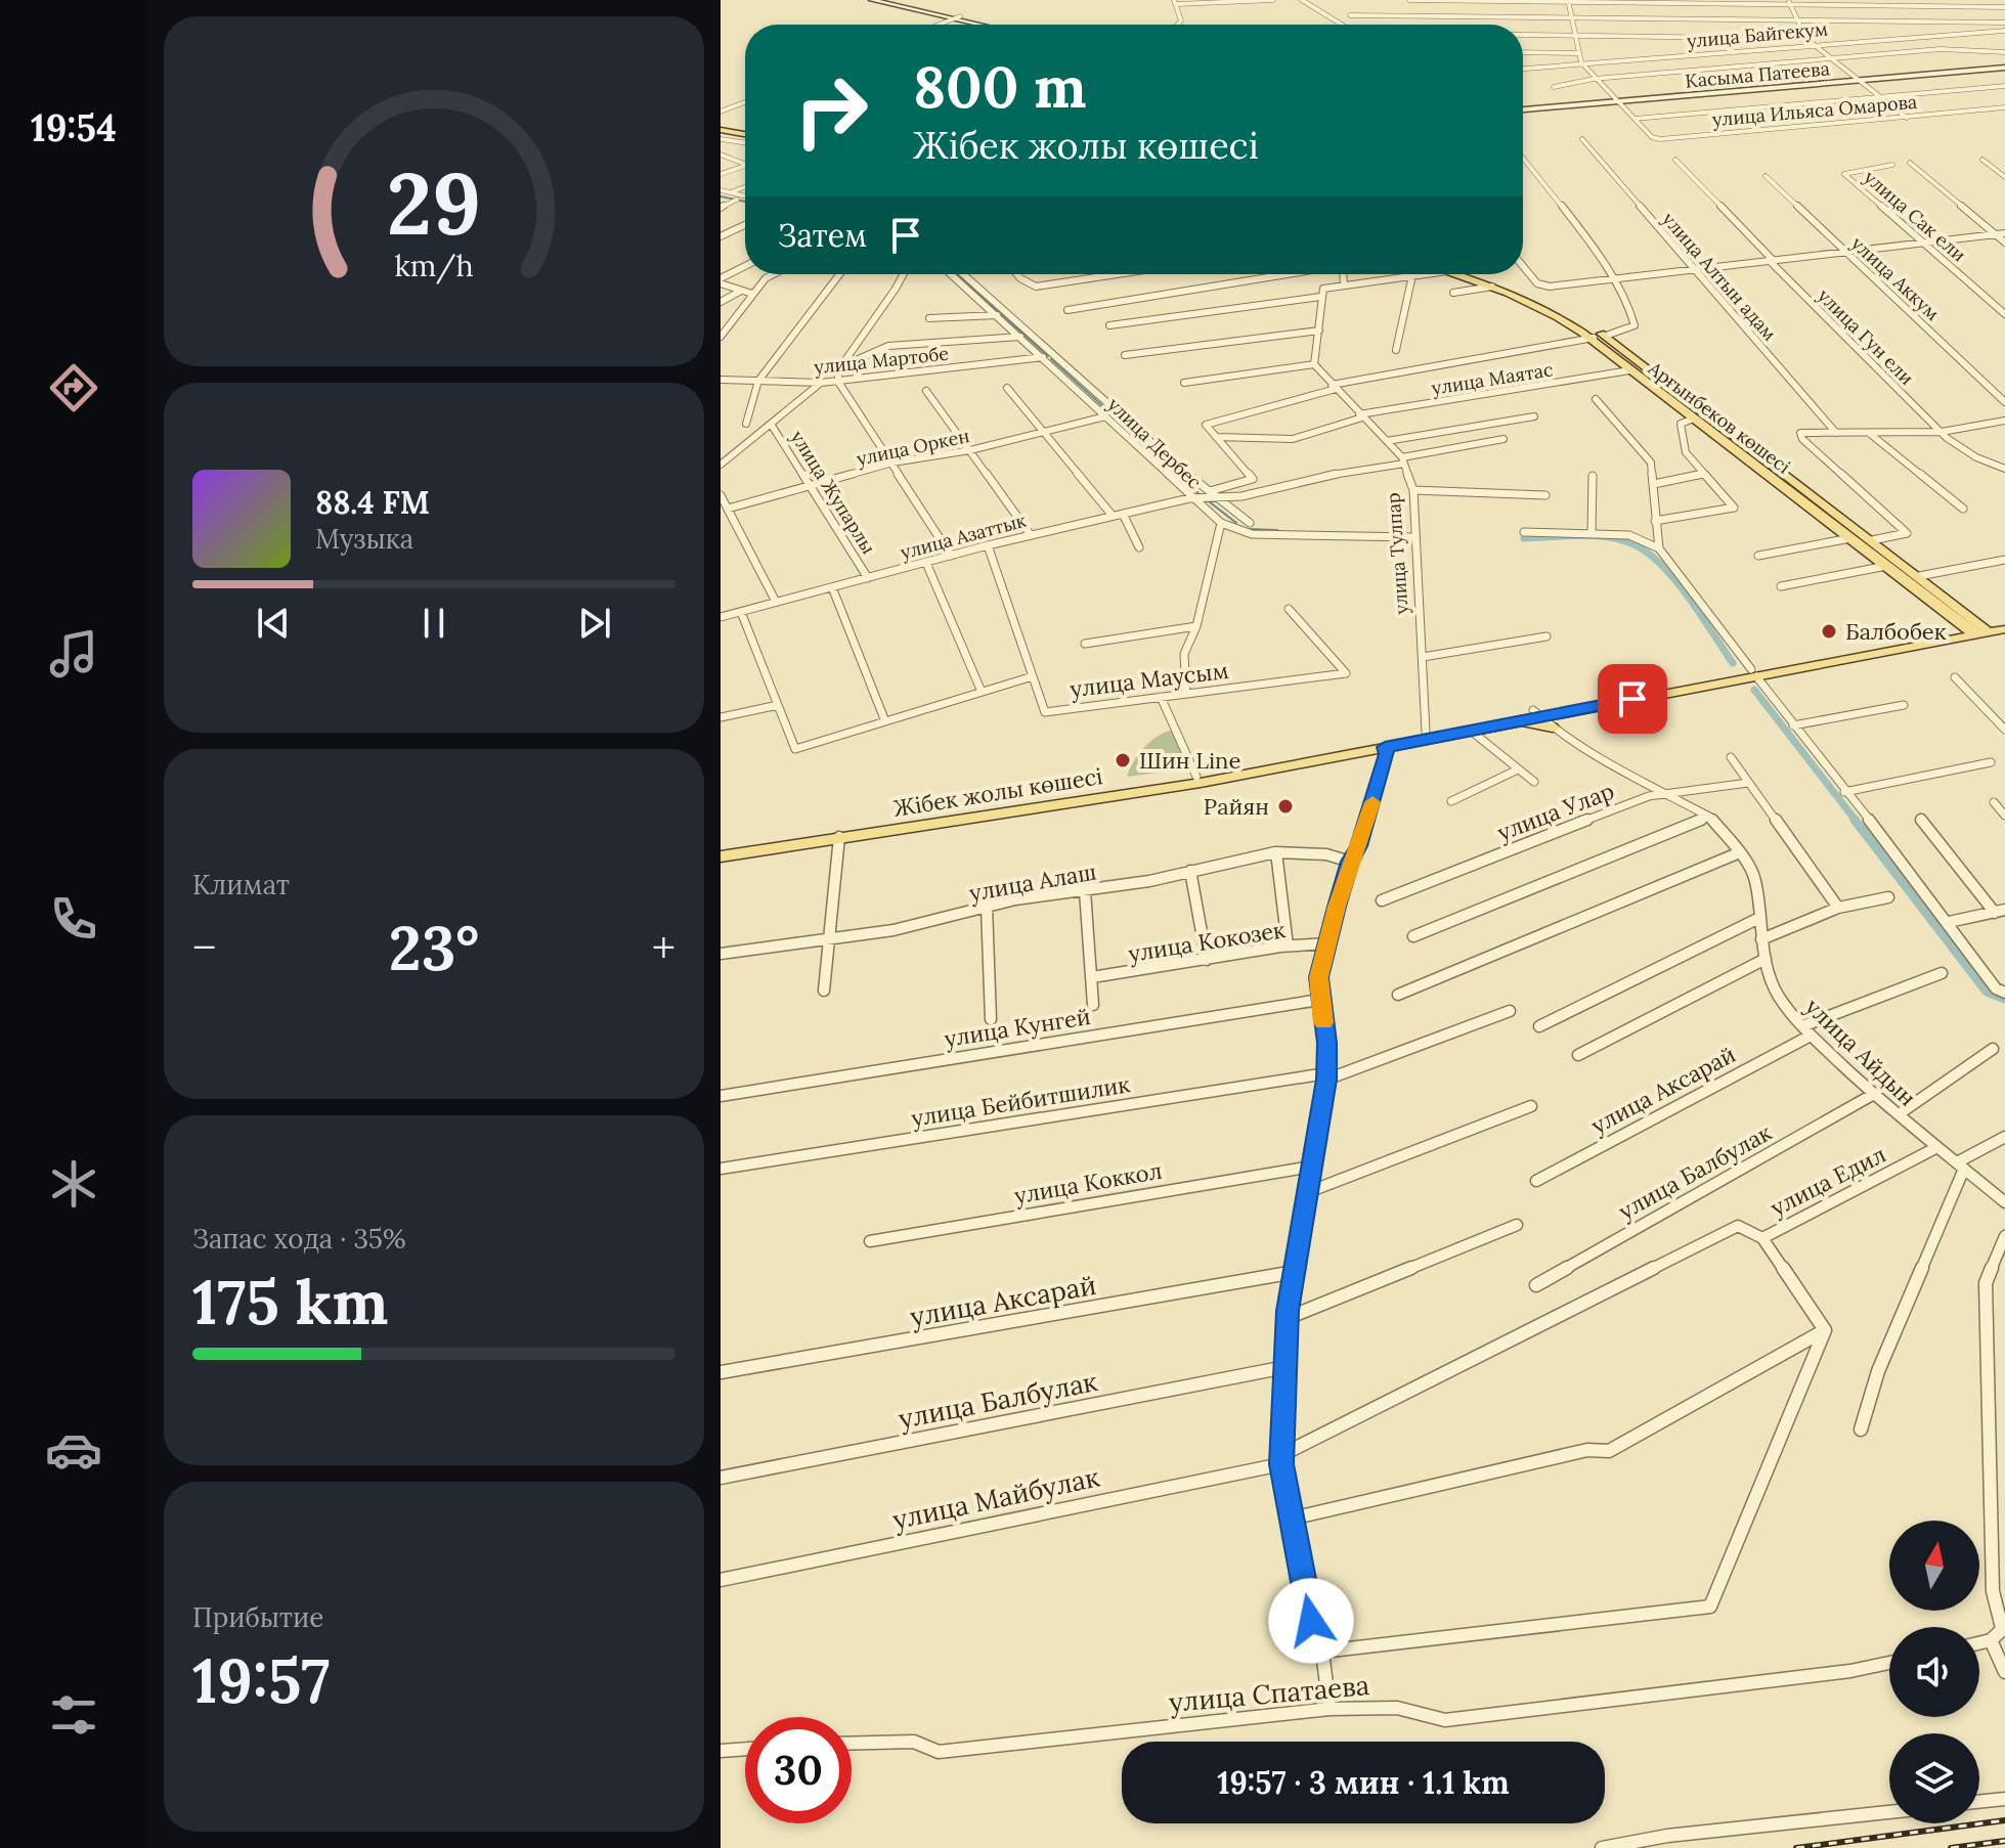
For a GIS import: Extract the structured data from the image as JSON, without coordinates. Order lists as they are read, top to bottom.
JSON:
{
  "streets": {
    "main road": ["Касыма Патеева", "Арғынбеков көшесі", "Жібек жолы көшесі"],
    "street": [
      "улица Байгекум",
      "улица Ильяса Омарова",
      "улица Сак ели",
      "улица Алтын адам",
      "улица Аккум",
      "улица Гун ели",
      "улица Мартобе",
      "улица Маятас",
      "улица Дербес",
      "улица Оркен",
      "улица Жупарлы",
      "улица Азаттык",
      "улица Тулпар",
      "улица Маусым",
      "улица Улар",
      "улица Алаш",
      "улица Кокозек",
      "улица Кунгей",
      "улица Айдын",
      "улица Аксарай",
      "улица Бейбитшилик",
      "улица Балбулак",
      "улица Едил",
      "улица Коккол",
      "улица Майбулак",
      "улица Спатаева"
    ]
  },
  "crossings": [
    ["улица Байгекум", "улица Ильяса Омарова"],
    ["Касыма Патеева", "улица Ильяса Омарова"],
    ["улица Мартобе", "улица Дербес"],
    ["улица Маятас", "Арғынбеков көшесі"],
    ["улица Маятас", "улица Тулпар"],
    ["Арғынбеков көшесі", "Жібек жолы көшесі"],
    ["улица Дербес", "улица Оркен"],
    ["улица Дербес", "улица Азаттык"],
    ["улица Дербес", "улица Тулпар"],
    ["улица Оркен", "улица Жупарлы"],
    ["улица Жупарлы", "улица Азаттык"],
    ["улица Азаттык", "улица Маусым"],
    ["улица Тулпар", "Жібек жолы көшесі"],
    ["Жібек жолы көшесі", "улица Айдын"],
    ["улица Улар", "улица Айдын"],
    ["улица Айдын", "улица Аксарай"],
    ["улица Айдын", "улица Балбулак"],
    ["улица Айдын", "улица Едил"],
    ["улица Едил", "улица Майбулак"]
  ],
  "places": ["Балбобек", "Шин Line", "Райян"],
  "north": "top",
  "page": {
    "tabs": "19:54",
    "turn": ["800 m", "Жібек жолы көшесі"],
    "then": "Затем",
    "song": ["88.4 FM", "Музыка"],
    "tile": [
      "Климат",
      ["Запас хода · 35%", "175 km"],
      ["Прибытие", "19:57"]
    ],
    "heat": ["−", "23°", "+"],
    "limit": "30",
    "trip": "19:57 · 3 мин · 1.1 km",
    "gauge": ["29", "km/h"]
  }
}
